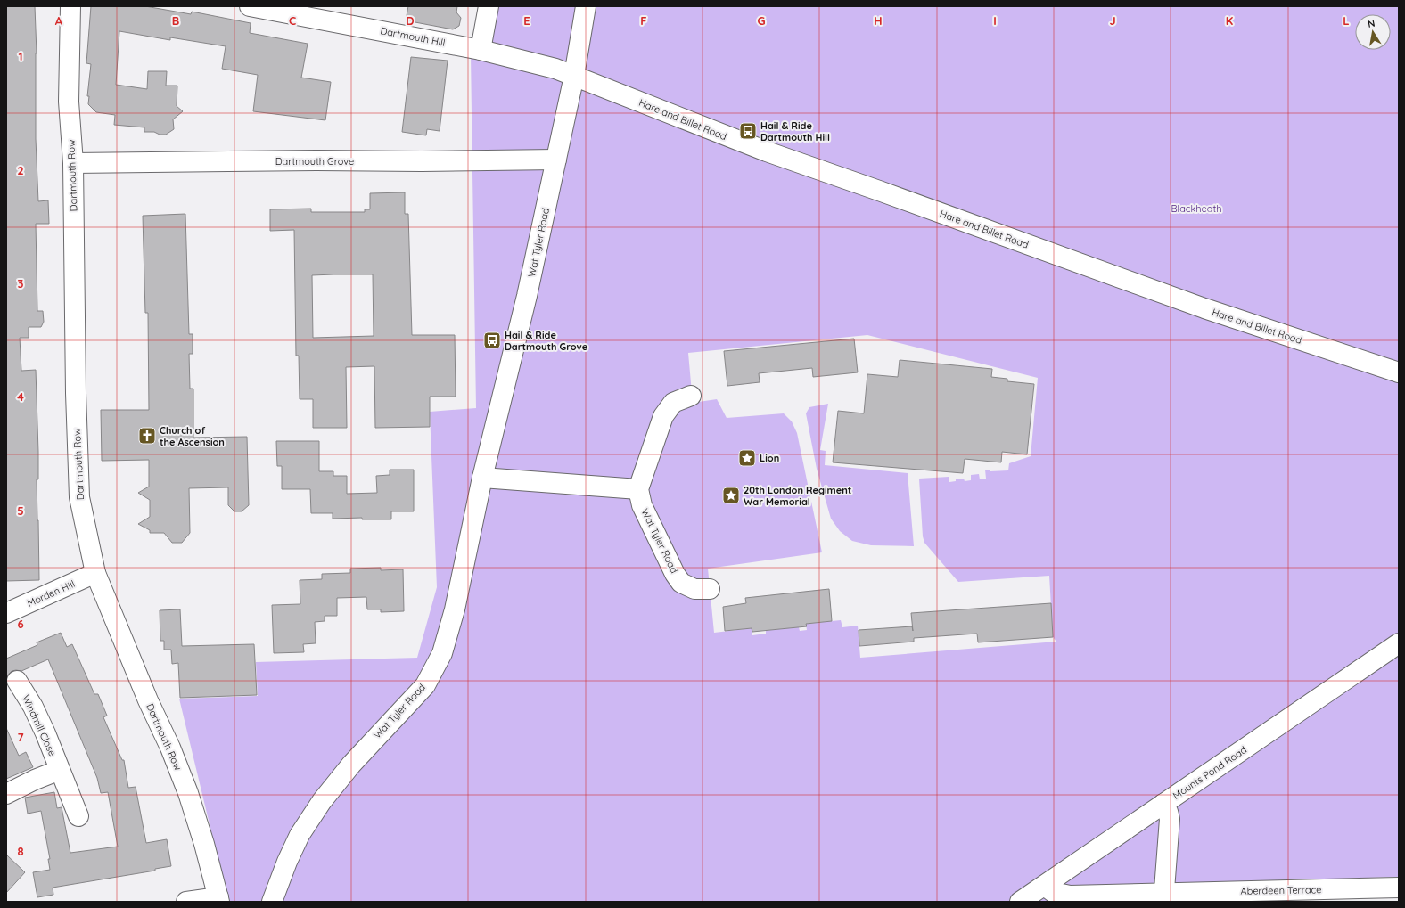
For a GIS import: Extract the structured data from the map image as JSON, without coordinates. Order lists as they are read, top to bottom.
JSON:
{
  "streets": {
    "street": [
      "Dartmouth Hill",
      "Hare and Billet Road",
      "Dartmouth Grove",
      "Dartmouth Row",
      "Wat Tyler Road",
      "Morden Hill",
      "Windmill Close",
      "Mounts Pond Road",
      "Aberdeen Terrace"
    ]
  },
  "crossings": [
    ["Dartmouth Hill", "Hare and Billet Road"],
    ["Dartmouth Hill", "Wat Tyler Road"],
    ["Hare and Billet Road", "Wat Tyler Road"],
    ["Dartmouth Grove", "Dartmouth Row"],
    ["Dartmouth Grove", "Wat Tyler Road"],
    ["Dartmouth Row", "Morden Hill"],
    ["Mounts Pond Road", "Aberdeen Terrace"]
  ],
  "parks": ["Blackheath"],
  "places": {
    "bus stop": ["Hail & Ride Dartmouth Hill", "Hail & Ride Dartmouth Grove"],
    "church": ["Church of the Ascension"],
    "place": ["Lion", "20th London Regiment War Memorial"]
  },
  "north": "top",
  "grid": {
    "columns": [
      "A",
      "B",
      "C",
      "D",
      "E",
      "F",
      "G",
      "H",
      "I",
      "J",
      "K",
      "L"
    ],
    "rows": [
      "1",
      "2",
      "3",
      "4",
      "5",
      "6",
      "7",
      "8"
    ]
  }
}
